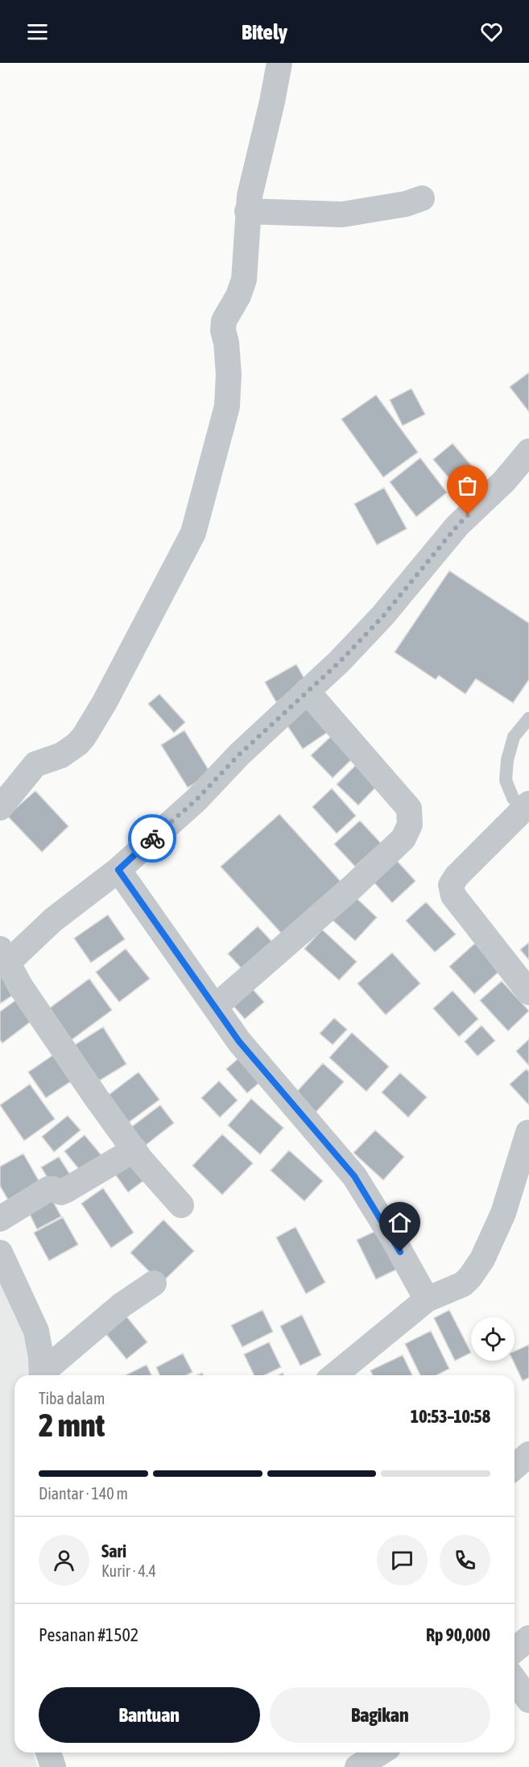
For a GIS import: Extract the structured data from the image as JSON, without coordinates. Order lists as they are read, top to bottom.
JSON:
{
  "page": {
    "header": "Bitely",
    "heading": ["2 mnt", "Tiba dalam", "10:53–10:58"],
    "panel": [
      "Sari",
      "Kurir · 4.4",
      "Pesanan #1502",
      "Rp 90,000"
    ],
    "bar": "Diantar · 140 m",
    "buttons": ["Bantuan", "Bagikan"]
  }
}
